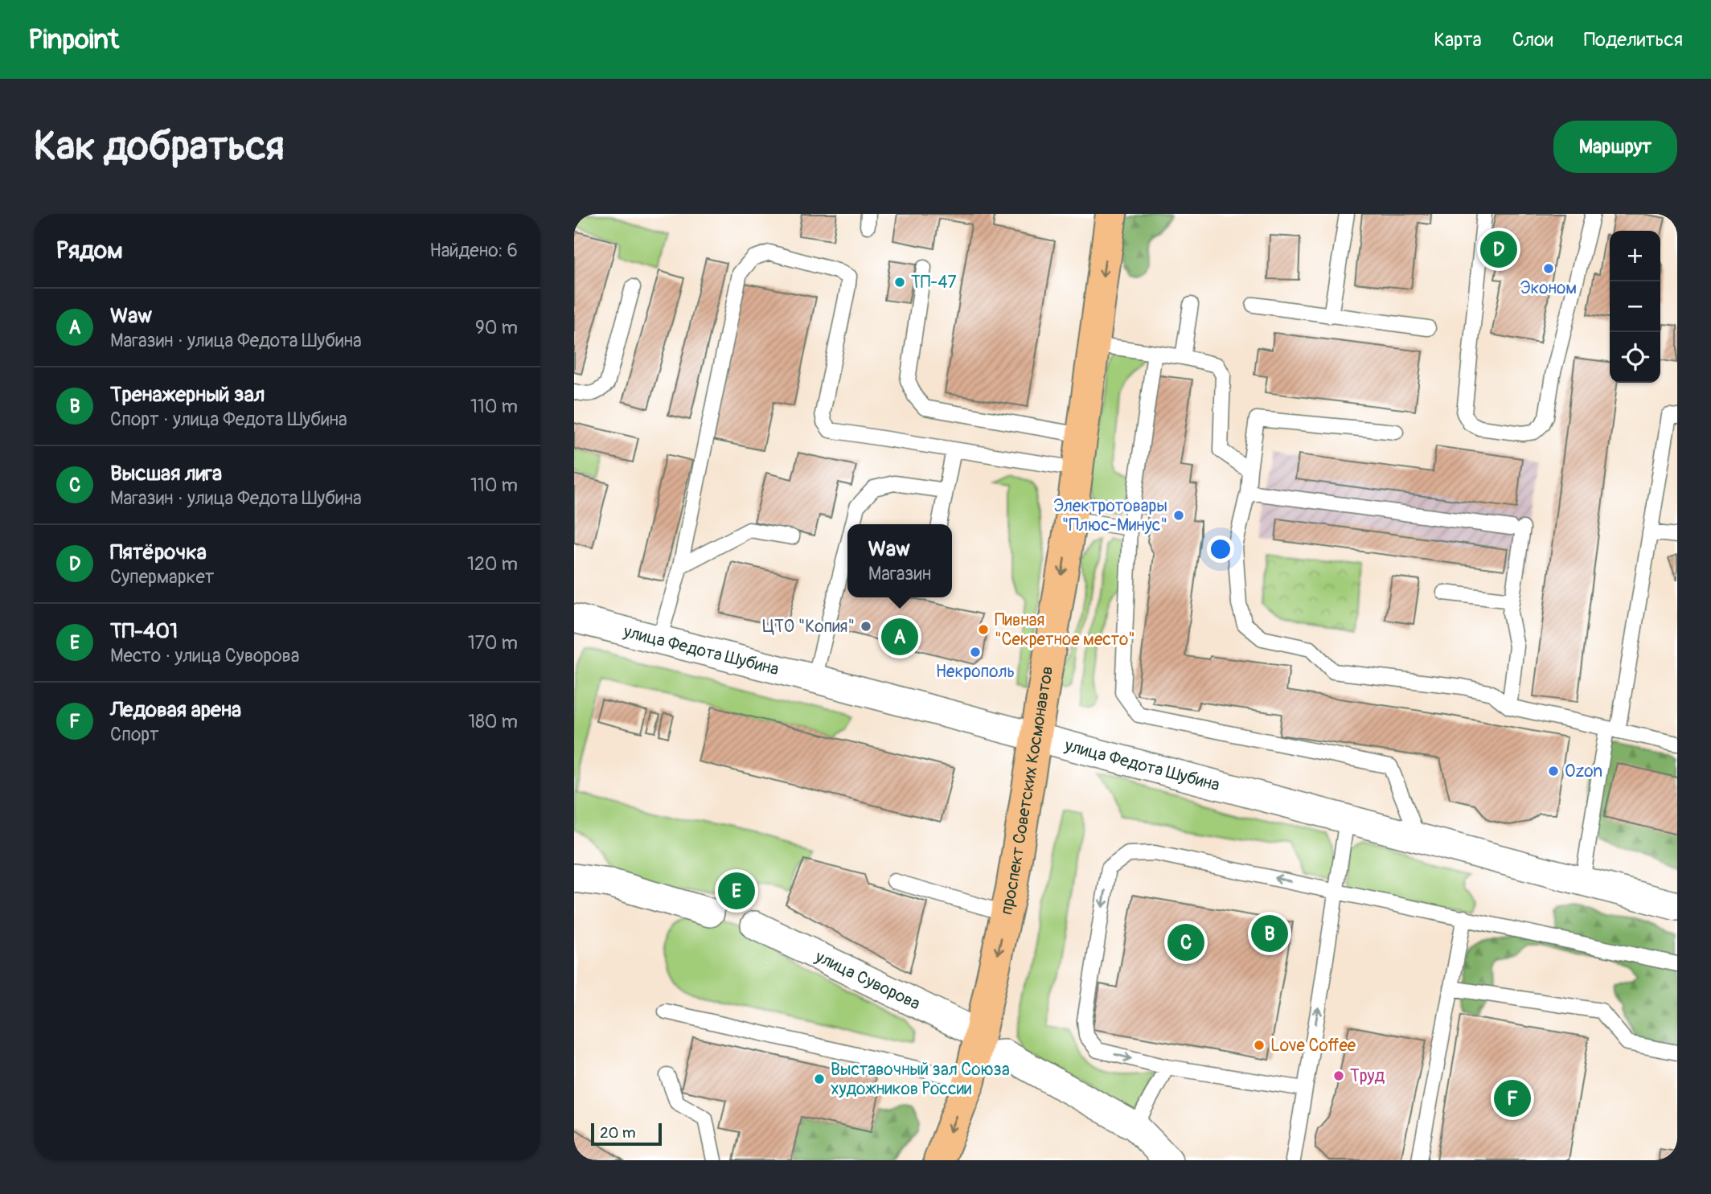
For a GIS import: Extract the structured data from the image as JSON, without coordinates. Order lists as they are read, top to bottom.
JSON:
{
  "streets": {
    "main road": ["проспект Советских Космонавтов"],
    "street": ["улица Федота Шубина", "улица Суворова"]
  },
  "crossings": [
    ["улица Федота Шубина", "проспект Советских Космонавтов"],
    ["проспект Советских Космонавтов", "улица Суворова"]
  ],
  "one_way": ["проспект Советских Космонавтов"],
  "places": [
    "Эконом",
    "ТП-47",
    "Электротовары \"Плюс-Минус\"",
    "ЦТО \"Копия\"",
    "Пивная \"Секретное место\"",
    "Некрополь",
    "Ozon",
    "Love Coffee",
    "Труд",
    "Выставочный зал Союза художников России"
  ],
  "scale_bar": "20 m",
  "page": {
    "header": "Pinpoint",
    "nav": ["Карта", "Слои", "Поделиться"],
    "buttons": "Маршрут",
    "title": "Как добраться",
    "heading": ["Рядом", "Найдено: 6"],
    "pins": [
      "D",
      "A",
      "E",
      "B",
      "C",
      "F"
    ],
    "map_buttons": ["+", "−"],
    "list": [
      {
        "mark": "A",
        "name": "Waw",
        "note": "Магазин · улица Федота Шубина",
        "value": "90 m"
      },
      {
        "mark": "B",
        "name": "Тренажерный зал",
        "note": "Спорт · улица Федота Шубина",
        "value": "110 m"
      },
      {
        "mark": "C",
        "name": "Высшая лига",
        "note": "Магазин · улица Федота Шубина",
        "value": "110 m"
      },
      {
        "mark": "D",
        "name": "Пятёрочка",
        "note": "Супермаркет",
        "value": "120 m"
      },
      {
        "mark": "E",
        "name": "ТП-401",
        "note": "Место · улица Суворова",
        "value": "170 m"
      },
      {
        "mark": "F",
        "name": "Ледовая арена",
        "note": "Спорт",
        "value": "180 m"
      }
    ],
    "popup": ["Waw", "Магазин"],
    "scale": "20 m"
  }
}
